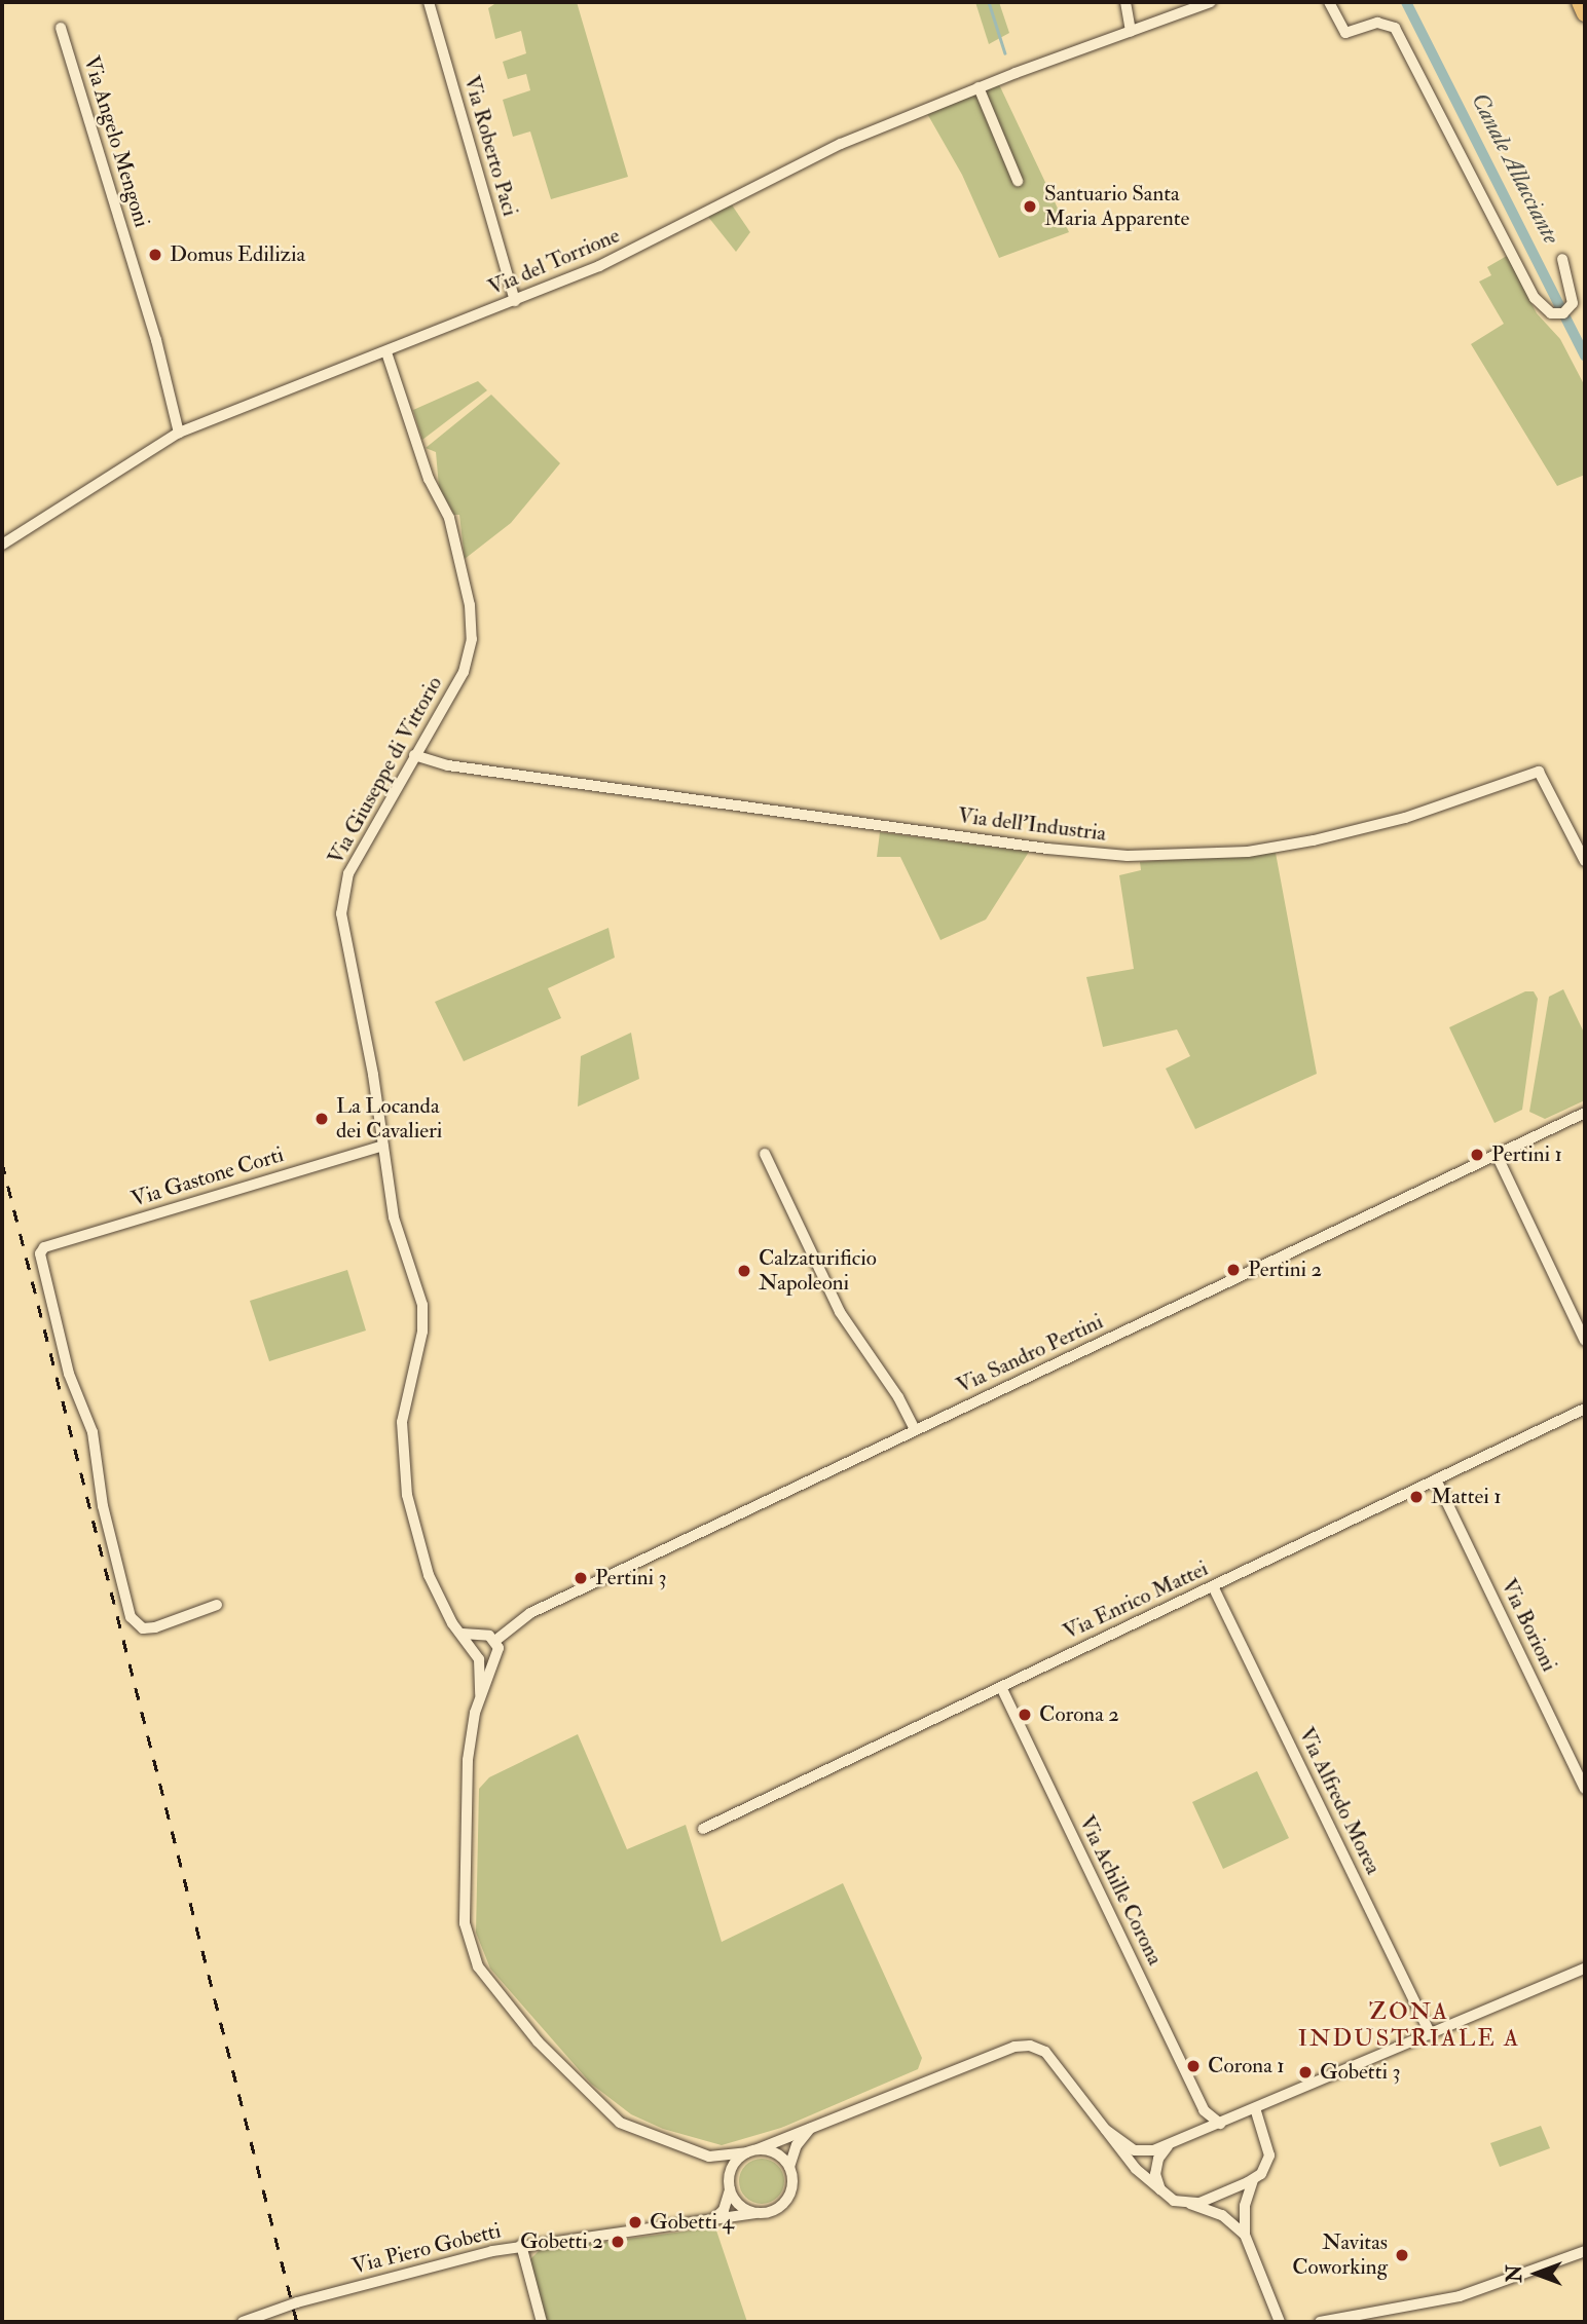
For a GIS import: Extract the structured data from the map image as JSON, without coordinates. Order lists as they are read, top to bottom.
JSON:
{
  "streets": {
    "street": [
      "Via Angelo Mengoni",
      "Via Roberto Paci",
      "Via del Torrione",
      "Via Giuseppe di Vittorio",
      "Via dell'Industria",
      "Via Gastone Corti",
      "Via Sandro Pertini",
      "Via Enrico Mattei",
      "Via Borioni",
      "Via Alfredo Morea",
      "Via Achille Corona",
      "Via Piero Gobetti"
    ]
  },
  "crossings": [
    ["Via Angelo Mengoni", "Via del Torrione"],
    ["Via Roberto Paci", "Via del Torrione"],
    ["Via del Torrione", "Via Giuseppe di Vittorio"],
    ["Via Giuseppe di Vittorio", "Via dell'Industria"],
    ["Via Giuseppe di Vittorio", "Via Gastone Corti"],
    ["Via Enrico Mattei", "Via Borioni"],
    ["Via Enrico Mattei", "Via Alfredo Morea"],
    ["Via Enrico Mattei", "Via Achille Corona"]
  ],
  "districts": ["ZONA INDUSTRIALE A"],
  "water": ["Canale Allacciante"],
  "places": [
    "Santuario Santa Maria Apparente",
    "Domus Edilizia",
    "La Locanda dei Cavalieri",
    "Pertini 1",
    "Pertini 2",
    "Calzaturificio Napoleoni",
    "Mattei 1",
    "Pertini 3",
    "Corona 2",
    "Corona 1",
    "Gobetti 3",
    "Gobetti 4",
    "Gobetti 2",
    "Navitas Coworking"
  ],
  "north": "left"
}
